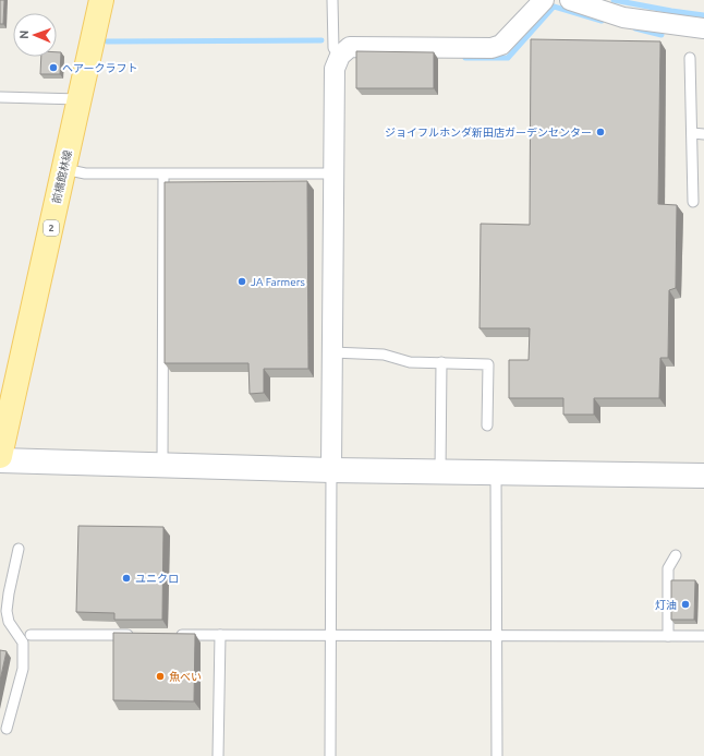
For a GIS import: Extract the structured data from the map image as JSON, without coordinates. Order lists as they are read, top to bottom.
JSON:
{
  "streets": {
    "main road": ["前橋館林線", "2"]
  },
  "places": [
    "ヘアークラフト",
    "ジョイフルホンダ新田店ガーデンセンター",
    "JA Farmers",
    "ユニクロ",
    "灯油",
    "魚べい"
  ],
  "north": "left"
}
